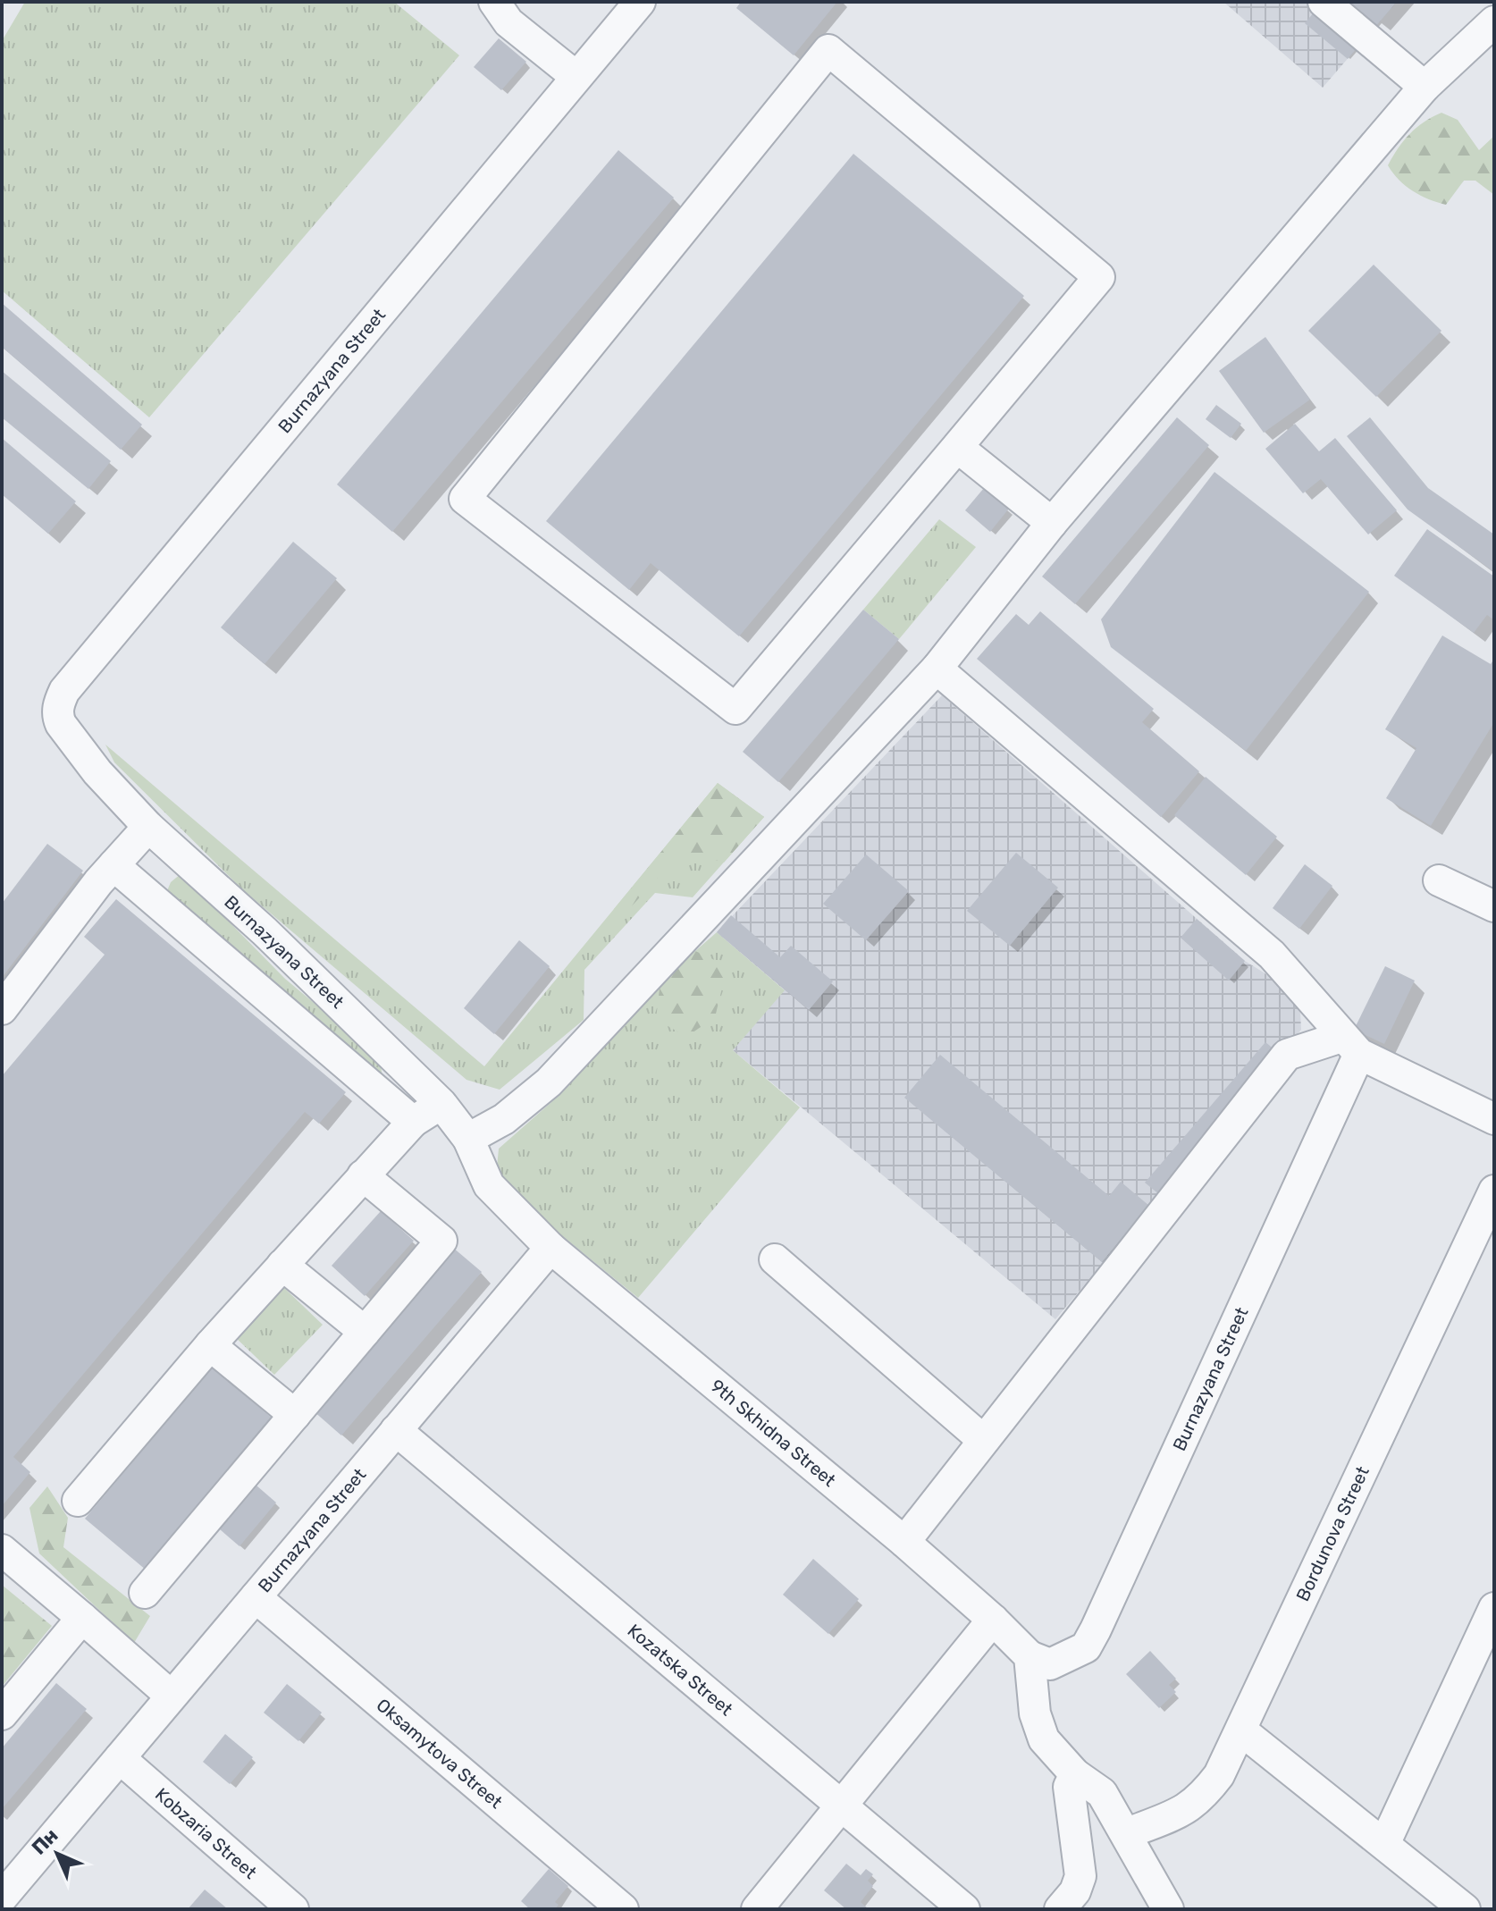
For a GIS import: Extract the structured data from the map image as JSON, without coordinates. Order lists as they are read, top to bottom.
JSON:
{
  "streets": {
    "street": [
      "Burnazyana Street",
      "9th Skhidna Street",
      "Bordunova Street",
      "Kozatska Street",
      "Oksamytova Street",
      "Kobzaria Street"
    ]
  },
  "crossings": [
    ["Burnazyana Street", "9th Skhidna Street"],
    ["Burnazyana Street", "Kozatska Street"],
    ["Burnazyana Street", "Oksamytova Street"],
    ["Burnazyana Street", "Kobzaria Street"]
  ],
  "north": "top left"
}
